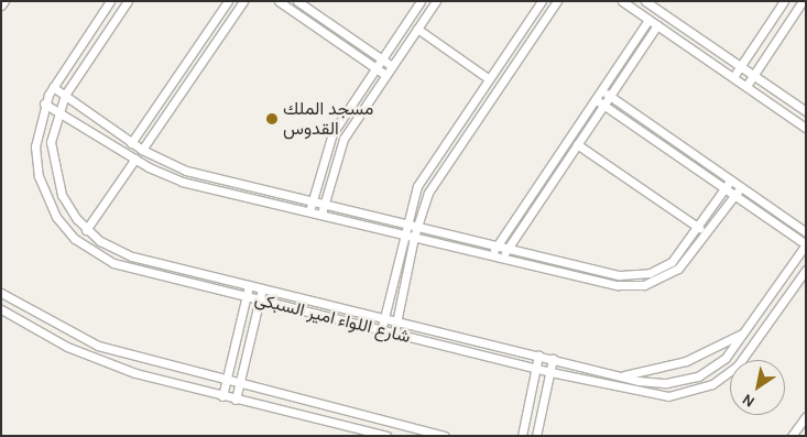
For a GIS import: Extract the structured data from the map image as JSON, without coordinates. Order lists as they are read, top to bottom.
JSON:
{
  "streets": {
    "street": ["شارع اللواء امير السبكى"]
  },
  "places": ["مسجد الملك القدوس"],
  "north": "bottom left"
}
